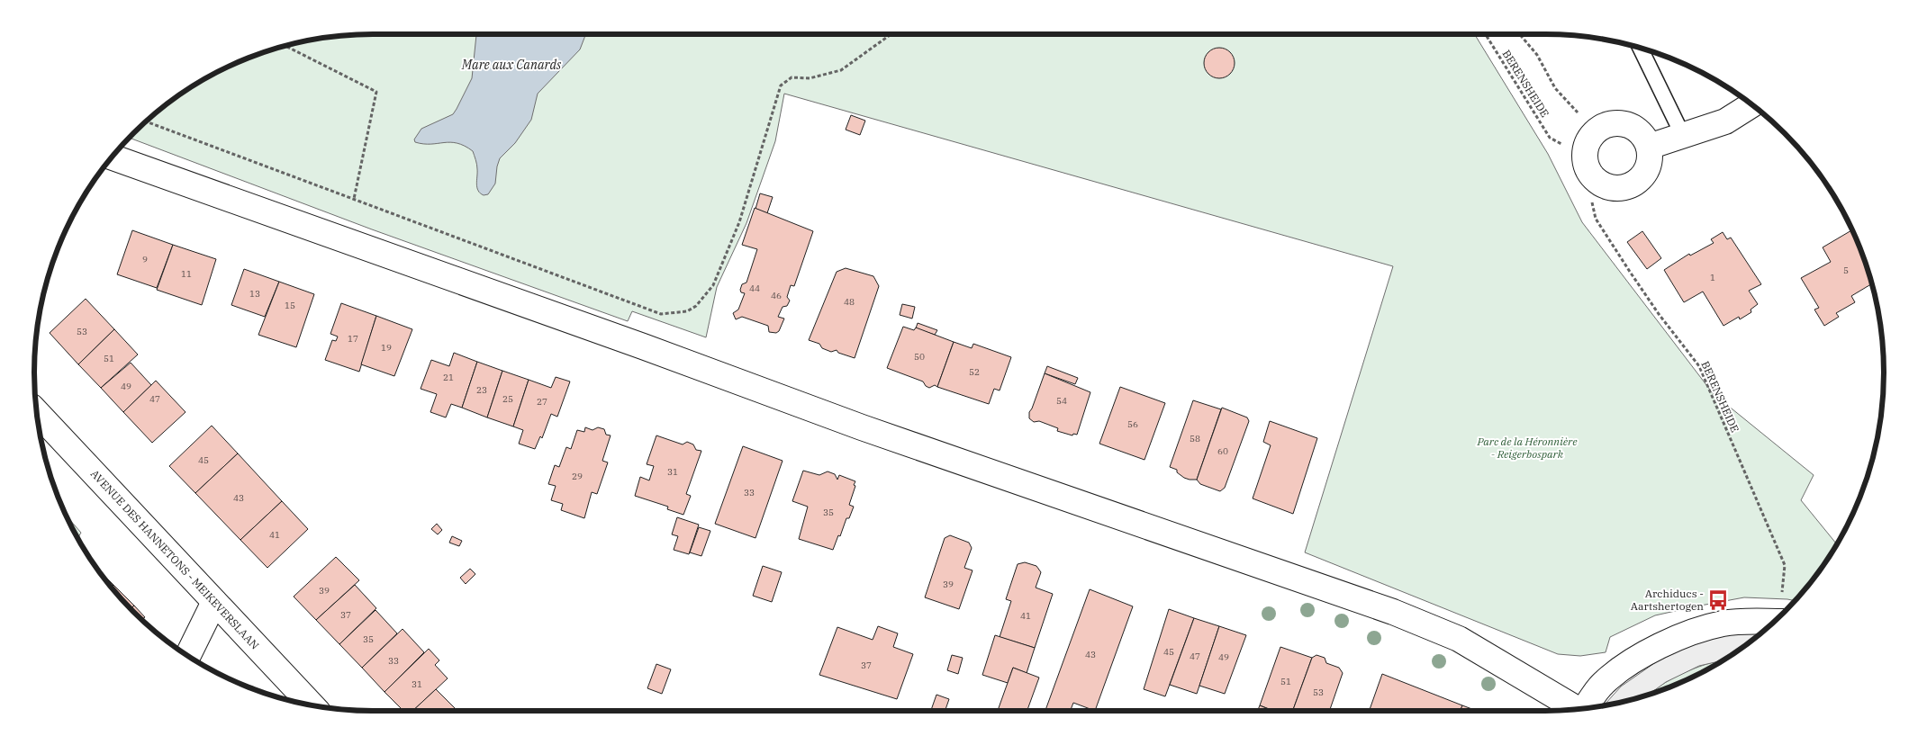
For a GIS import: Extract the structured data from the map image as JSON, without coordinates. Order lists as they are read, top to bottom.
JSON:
{
  "streets": {
    "street": ["AVENUE DES HANNETONS - MEIKEVERSLAAN"],
    "path": ["BERENSHEIDE"]
  },
  "water": ["Mare aux Canards"],
  "parks": ["Parc de la Héronnière - Reigerbospark"],
  "places": {
    "bus stop": ["Archiducs - Aartshertogen"]
  },
  "house_numbers": [
    "9",
    "5",
    "11",
    "1",
    "44",
    "13",
    "46",
    "48",
    "15",
    "53",
    "17",
    "19",
    "50",
    "51",
    "52",
    "21",
    "49",
    "23",
    "47",
    "25",
    "54",
    "27",
    "56",
    "58",
    "60",
    "45",
    "31",
    "29",
    "33",
    "43",
    "35",
    "41",
    "39",
    "39",
    "37",
    "41",
    "35",
    "45",
    "43",
    "47",
    "49",
    "33",
    "37",
    "51",
    "31",
    "53"
  ]
}
